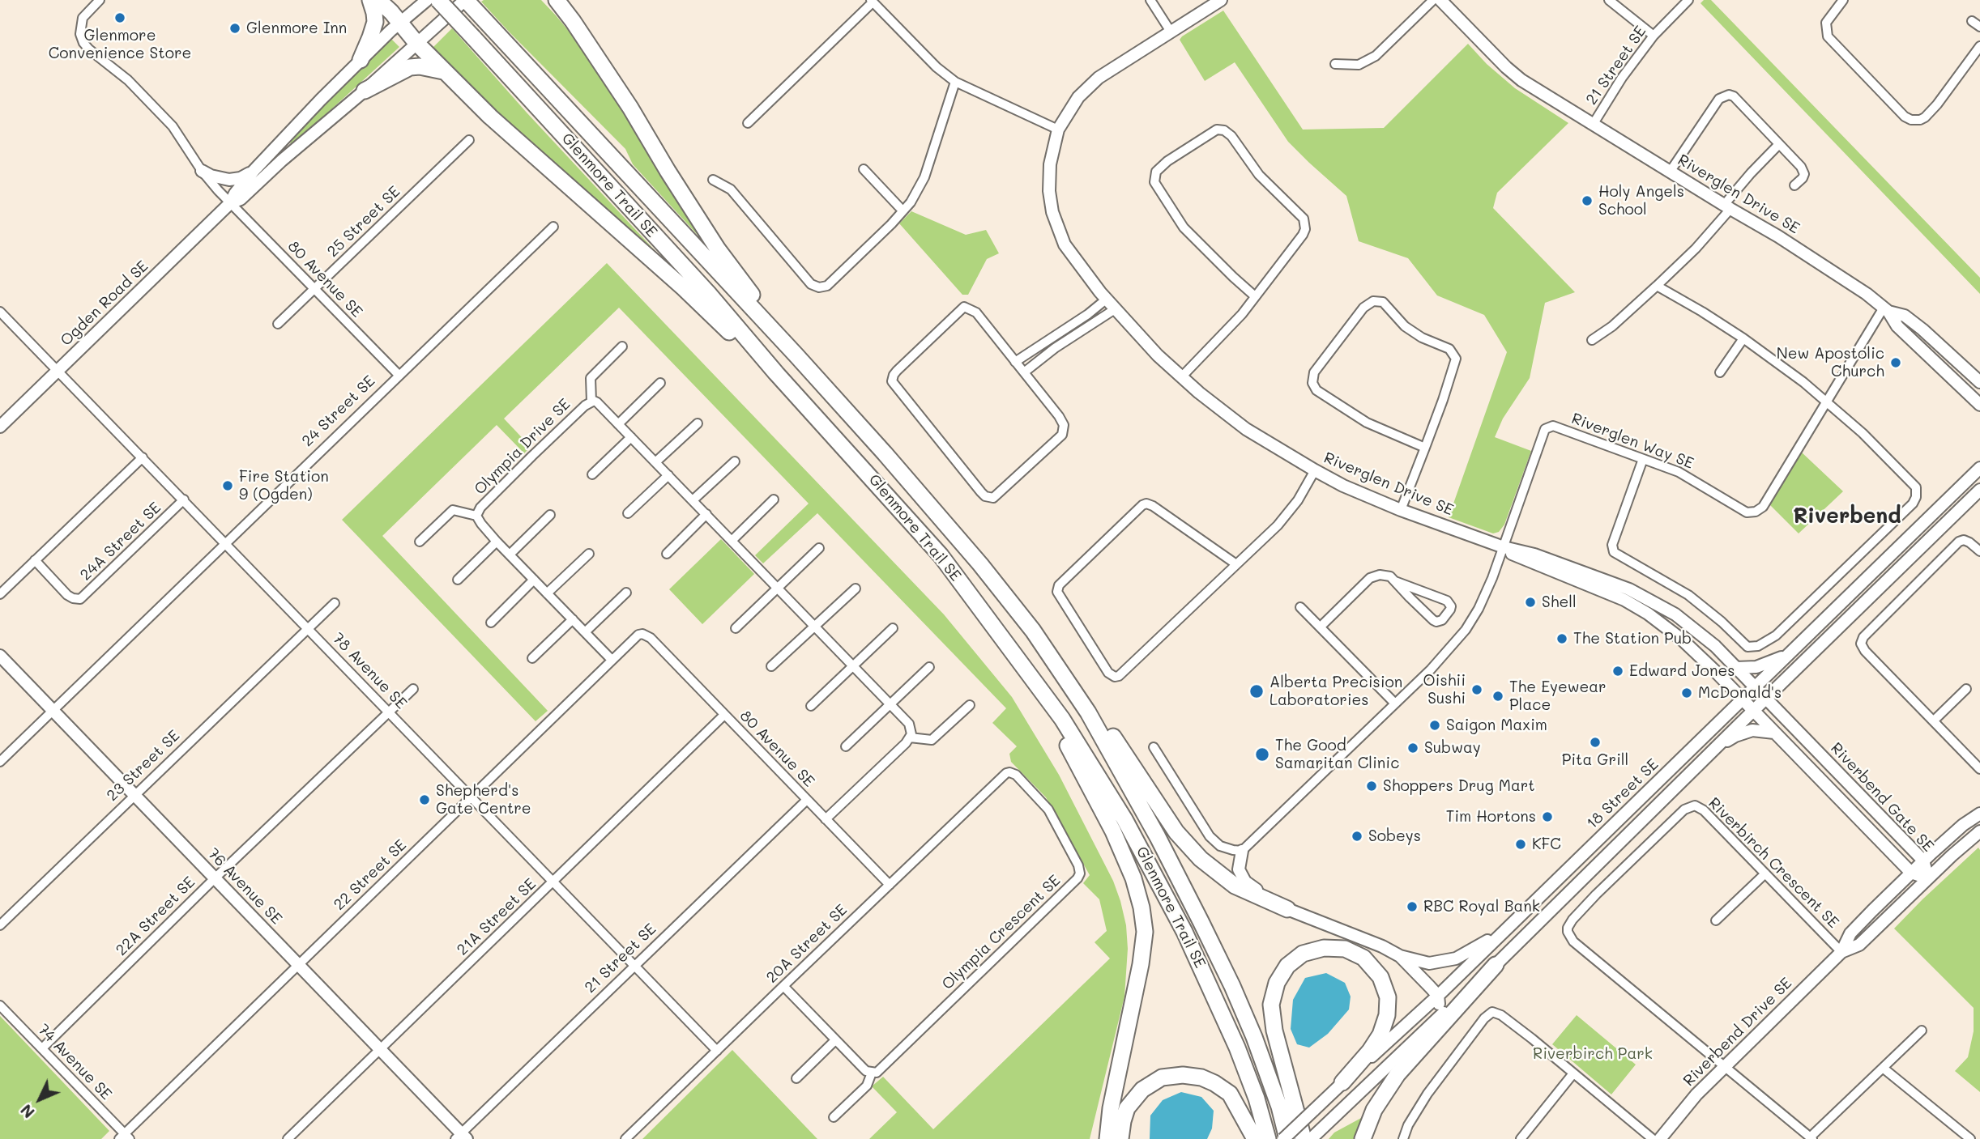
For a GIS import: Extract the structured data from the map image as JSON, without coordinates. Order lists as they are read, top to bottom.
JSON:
{
  "streets": {
    "highway": ["Glenmore Trail SE"],
    "street": [
      "21 Street SE",
      "Riverglen Drive SE",
      "25 Street SE",
      "80 Avenue SE",
      "Ogden Road SE",
      "24 Street SE",
      "Riverglen Way SE",
      "Olympia Drive SE",
      "24A Street SE",
      "78 Avenue SE",
      "23 Street SE",
      "18 Street SE",
      "Riverbend Gate SE",
      "Riverbirch Crescent SE",
      "22 Street SE",
      "76 Avenue SE",
      "22A Street SE",
      "21A Street SE",
      "Olympia Crescent SE",
      "20A Street SE",
      "Riverbend Drive SE",
      "74 Avenue SE"
    ]
  },
  "crossings": [
    ["21 Street SE", "Riverglen Drive SE"],
    ["21 Street SE", "80 Avenue SE"],
    ["21 Street SE", "78 Avenue SE"],
    ["21 Street SE", "76 Avenue SE"],
    ["Glenmore Trail SE", "18 Street SE"],
    ["Riverglen Drive SE", "Riverglen Way SE"],
    ["Riverglen Drive SE", "18 Street SE"],
    ["Riverglen Drive SE", "Riverbend Gate SE"],
    ["25 Street SE", "80 Avenue SE"],
    ["80 Avenue SE", "Ogden Road SE"],
    ["80 Avenue SE", "24 Street SE"],
    ["80 Avenue SE", "22 Street SE"],
    ["80 Avenue SE", "21A Street SE"],
    ["80 Avenue SE", "20A Street SE"],
    ["Ogden Road SE", "78 Avenue SE"],
    ["24 Street SE", "78 Avenue SE"],
    ["24 Street SE", "76 Avenue SE"],
    ["Olympia Drive SE", "22 Street SE"],
    ["24A Street SE", "78 Avenue SE"],
    ["78 Avenue SE", "23 Street SE"],
    ["78 Avenue SE", "22 Street SE"],
    ["78 Avenue SE", "22A Street SE"],
    ["78 Avenue SE", "21A Street SE"],
    ["78 Avenue SE", "20A Street SE"],
    ["23 Street SE", "76 Avenue SE"],
    ["18 Street SE", "Riverbend Gate SE"],
    ["Riverbend Gate SE", "Riverbend Drive SE"],
    ["Riverbirch Crescent SE", "Riverbend Drive SE"],
    ["22 Street SE", "76 Avenue SE"],
    ["22 Street SE", "74 Avenue SE"],
    ["76 Avenue SE", "22A Street SE"],
    ["76 Avenue SE", "21A Street SE"],
    ["22A Street SE", "74 Avenue SE"],
    ["Olympia Crescent SE", "20A Street SE"]
  ],
  "districts": ["Riverbend"],
  "parks": ["Riverbirch Park"],
  "places": [
    "Glenmore Convenience Store",
    "Glenmore Inn",
    "Holy Angels School",
    "New Apostolic Church",
    "Fire Station 9 (Ogden)",
    "Shell",
    "The Station Pub",
    "Edward Jones",
    "Oishii Sushi",
    "Alberta Precision Laboratories",
    "McDonald's",
    "The Eyewear Place",
    "Saigon Maxim",
    "Pita Grill",
    "Subway",
    "The Good Samaritan Clinic",
    "Shoppers Drug Mart",
    "Shepherd's Gate Centre",
    "Tim Hortons",
    "Sobeys",
    "KFC",
    "RBC Royal Bank"
  ],
  "north": "bottom left"
}
